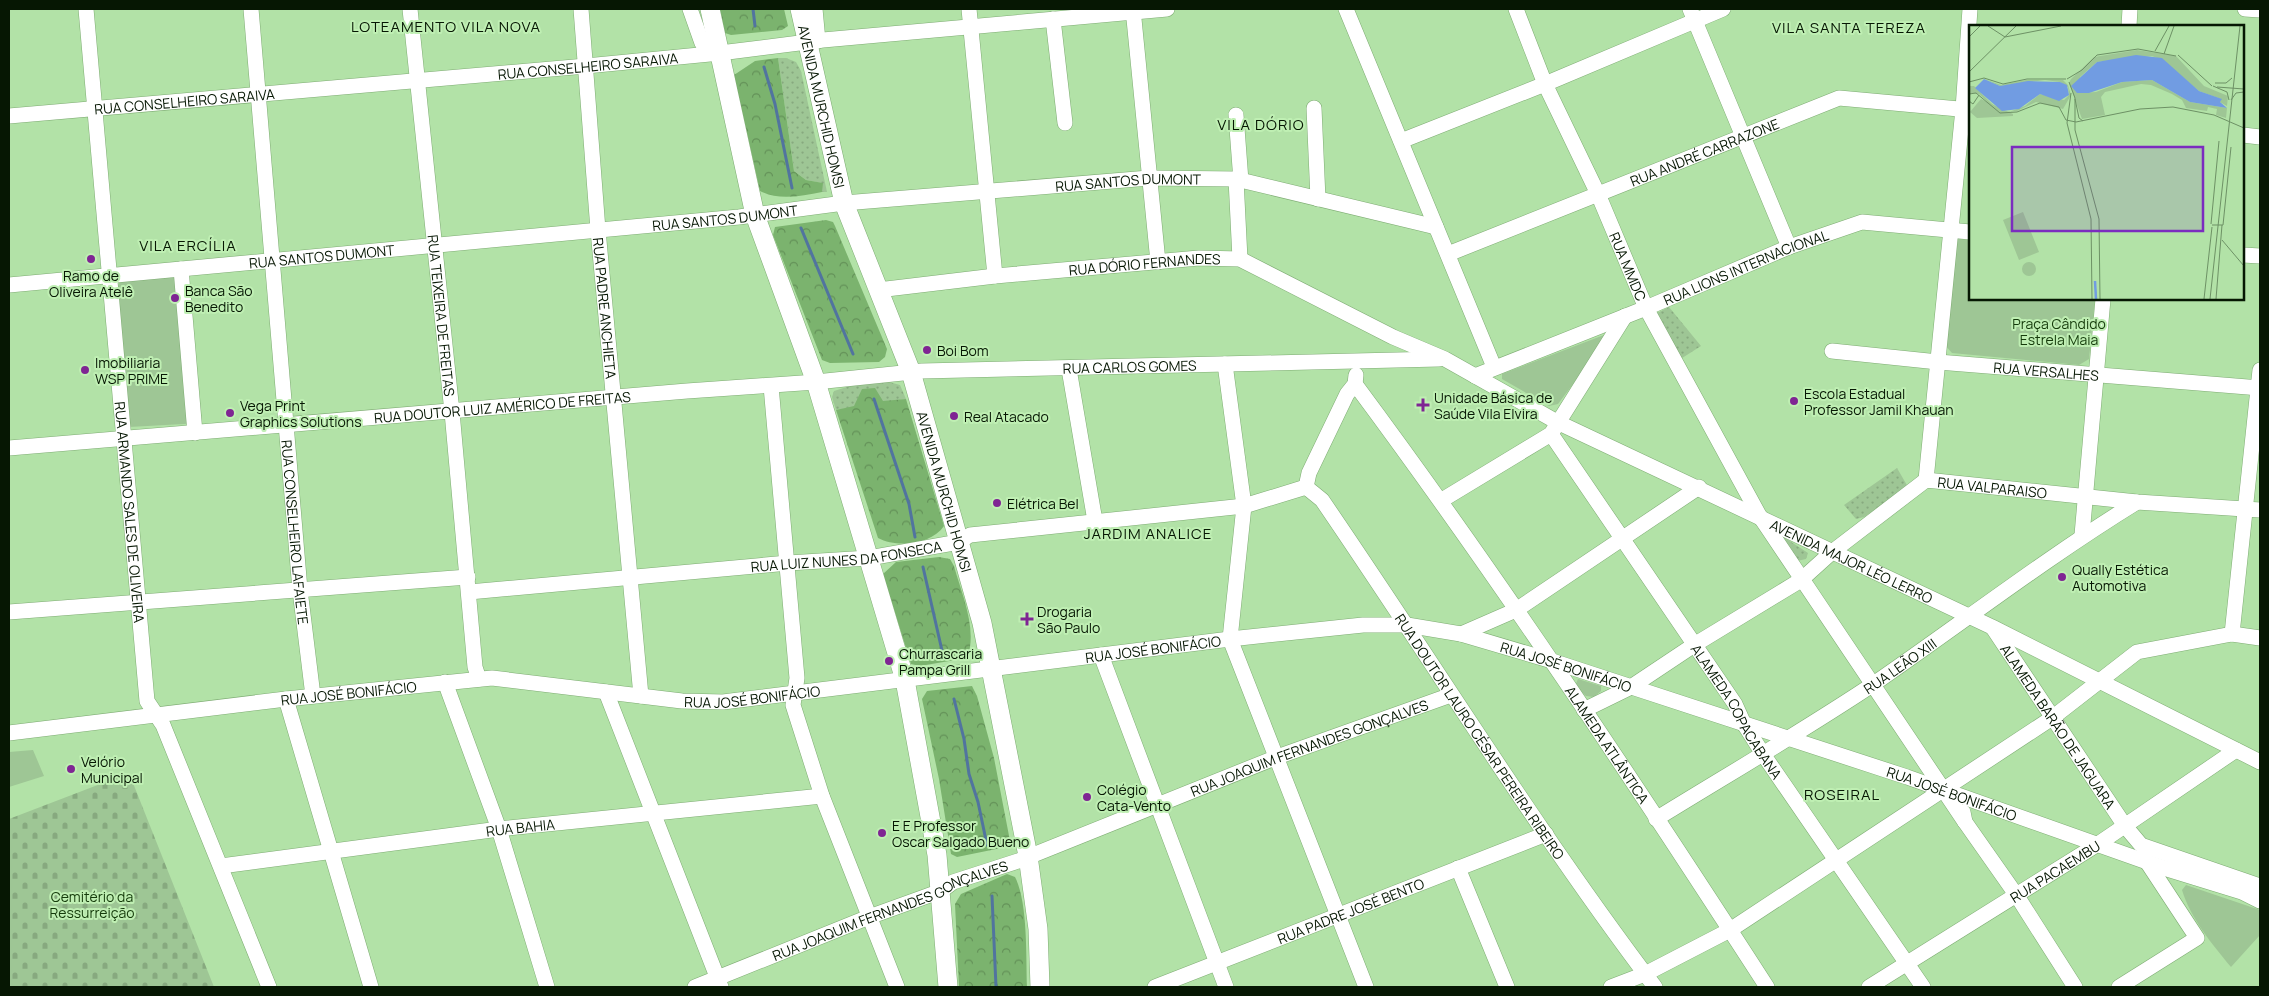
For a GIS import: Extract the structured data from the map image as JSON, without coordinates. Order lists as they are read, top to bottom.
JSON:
{
  "streets": {
    "main road": ["AVENIDA MURCHID HOMSI"],
    "street": [
      "RUA CONSELHEIRO SARAIVA",
      "RUA ANDRÉ CARRAZONE",
      "RUA SANTOS DUMONT",
      "RUA DÓRIO FERNANDES",
      "RUA MMDC",
      "RUA LIONS INTERNACIONAL",
      "RUA PADRE ANCHIETA",
      "RUA TEIXEIRA DE FREITAS",
      "RUA CARLOS GOMES",
      "RUA VERSALHES",
      "RUA DOUTOR LUIZ AMÉRICO DE FREITAS",
      "RUA VALPARAISO",
      "RUA ARMANDO SALES DE OLIVEIRA",
      "RUA CONSELHEIRO LAFAIETE",
      "RUA LUIZ NUNES DA FONSECA",
      "AVENIDA MAJOR LÉO LERRO",
      "RUA JOSÉ BONIFÁCIO",
      "RUA LEÃO XIII",
      "ALAMEDA COPACABANA",
      "ALAMEDA BARÃO DE JAGUARA",
      "RUA DOUTOR LAURO CÉSAR PEREIRA RIBEIRO",
      "ALAMEDA ATLÂNTICA",
      "RUA JOAQUIM FERNANDES GONÇALVES",
      "RUA BAHIA",
      "RUA PACAEMBU",
      "RUA PADRE JOSÉ BENTO"
    ]
  },
  "crossings": [
    ["RUA CONSELHEIRO SARAIVA", "AVENIDA MURCHID HOMSI"],
    ["RUA CONSELHEIRO SARAIVA", "RUA PADRE ANCHIETA"],
    ["RUA CONSELHEIRO SARAIVA", "RUA TEIXEIRA DE FREITAS"],
    ["RUA CONSELHEIRO SARAIVA", "RUA ARMANDO SALES DE OLIVEIRA"],
    ["RUA CONSELHEIRO SARAIVA", "RUA CONSELHEIRO LAFAIETE"],
    ["AVENIDA MURCHID HOMSI", "RUA SANTOS DUMONT"],
    ["AVENIDA MURCHID HOMSI", "RUA DÓRIO FERNANDES"],
    ["AVENIDA MURCHID HOMSI", "RUA CARLOS GOMES"],
    ["AVENIDA MURCHID HOMSI", "RUA LUIZ NUNES DA FONSECA"],
    ["AVENIDA MURCHID HOMSI", "RUA JOSÉ BONIFÁCIO"],
    ["AVENIDA MURCHID HOMSI", "RUA JOAQUIM FERNANDES GONÇALVES"],
    ["RUA ANDRÉ CARRAZONE", "RUA MMDC"],
    ["RUA SANTOS DUMONT", "RUA PADRE ANCHIETA"],
    ["RUA SANTOS DUMONT", "RUA TEIXEIRA DE FREITAS"],
    ["RUA SANTOS DUMONT", "RUA ARMANDO SALES DE OLIVEIRA"],
    ["RUA SANTOS DUMONT", "RUA CONSELHEIRO LAFAIETE"],
    ["RUA DÓRIO FERNANDES", "RUA CARLOS GOMES"],
    ["RUA DÓRIO FERNANDES", "AVENIDA MAJOR LÉO LERRO"],
    ["RUA MMDC", "RUA LIONS INTERNACIONAL"],
    ["RUA MMDC", "RUA VALPARAISO"],
    ["RUA MMDC", "AVENIDA MAJOR LÉO LERRO"],
    ["RUA MMDC", "RUA JOSÉ BONIFÁCIO"],
    ["RUA MMDC", "RUA LEÃO XIII"],
    ["RUA MMDC", "RUA PACAEMBU"],
    ["RUA LIONS INTERNACIONAL", "AVENIDA MAJOR LÉO LERRO"],
    ["RUA PADRE ANCHIETA", "RUA DOUTOR LUIZ AMÉRICO DE FREITAS"],
    ["RUA PADRE ANCHIETA", "RUA LUIZ NUNES DA FONSECA"],
    ["RUA PADRE ANCHIETA", "RUA JOSÉ BONIFÁCIO"],
    ["RUA TEIXEIRA DE FREITAS", "RUA DOUTOR LUIZ AMÉRICO DE FREITAS"],
    ["RUA TEIXEIRA DE FREITAS", "RUA LUIZ NUNES DA FONSECA"],
    ["RUA TEIXEIRA DE FREITAS", "RUA JOSÉ BONIFÁCIO"],
    ["RUA CARLOS GOMES", "RUA DOUTOR LUIZ AMÉRICO DE FREITAS"],
    ["RUA CARLOS GOMES", "AVENIDA MAJOR LÉO LERRO"],
    ["RUA DOUTOR LUIZ AMÉRICO DE FREITAS", "RUA ARMANDO SALES DE OLIVEIRA"],
    ["RUA DOUTOR LUIZ AMÉRICO DE FREITAS", "RUA CONSELHEIRO LAFAIETE"],
    ["RUA VALPARAISO", "AVENIDA MAJOR LÉO LERRO"],
    ["RUA VALPARAISO", "RUA JOSÉ BONIFÁCIO"],
    ["RUA VALPARAISO", "RUA LEÃO XIII"],
    ["RUA VALPARAISO", "ALAMEDA COPACABANA"],
    ["RUA VALPARAISO", "ALAMEDA ATLÂNTICA"],
    ["RUA ARMANDO SALES DE OLIVEIRA", "RUA JOSÉ BONIFÁCIO"],
    ["RUA ARMANDO SALES DE OLIVEIRA", "RUA BAHIA"],
    ["RUA CONSELHEIRO LAFAIETE", "RUA JOSÉ BONIFÁCIO"],
    ["RUA LUIZ NUNES DA FONSECA", "RUA DOUTOR LAURO CÉSAR PEREIRA RIBEIRO"],
    ["AVENIDA MAJOR LÉO LERRO", "RUA LEÃO XIII"],
    ["AVENIDA MAJOR LÉO LERRO", "ALAMEDA COPACABANA"],
    ["AVENIDA MAJOR LÉO LERRO", "ALAMEDA BARÃO DE JAGUARA"],
    ["AVENIDA MAJOR LÉO LERRO", "RUA PACAEMBU"],
    ["RUA JOSÉ BONIFÁCIO", "RUA LEÃO XIII"],
    ["RUA JOSÉ BONIFÁCIO", "ALAMEDA COPACABANA"],
    ["RUA JOSÉ BONIFÁCIO", "RUA DOUTOR LAURO CÉSAR PEREIRA RIBEIRO"],
    ["RUA JOSÉ BONIFÁCIO", "ALAMEDA ATLÂNTICA"],
    ["RUA JOSÉ BONIFÁCIO", "RUA PACAEMBU"],
    ["RUA LEÃO XIII", "ALAMEDA COPACABANA"],
    ["RUA LEÃO XIII", "ALAMEDA ATLÂNTICA"],
    ["ALAMEDA COPACABANA", "RUA PACAEMBU"],
    ["ALAMEDA BARÃO DE JAGUARA", "RUA PACAEMBU"],
    ["RUA DOUTOR LAURO CÉSAR PEREIRA RIBEIRO", "RUA JOAQUIM FERNANDES GONÇALVES"],
    ["RUA DOUTOR LAURO CÉSAR PEREIRA RIBEIRO", "RUA PADRE JOSÉ BENTO"]
  ],
  "districts": [
    "LOTEAMENTO VILA NOVA",
    "VILA SANTA TEREZA",
    "VILA DÓRIO",
    "VILA ERCÍLIA",
    "JARDIM ANALICE",
    "ROSEIRAL"
  ],
  "parks": ["Praça Cândido Estrela Maia", "Cemitério da Ressurreição"],
  "places": {
    "other": [
      "Ramo de Oliveira Atelê",
      "Banca São Benedito",
      "Boi Bom",
      "Imobiliaria WSP PRIME",
      "Escola Estadual Professor Jamil Khauan",
      "Vega Print Graphics Solutions",
      "Real Atacado",
      "Elétrica Bel",
      "Qually Estética Automotiva",
      "Churrascaria Pampa Grill",
      "Velório Municipal",
      "Colégio Cata-Vento",
      "E E Professor Oscar Salgado Bueno"
    ],
    "health": ["Unidade Básica de Saúde Vila Elvira", "Drogaria São Paulo"]
  }
}
